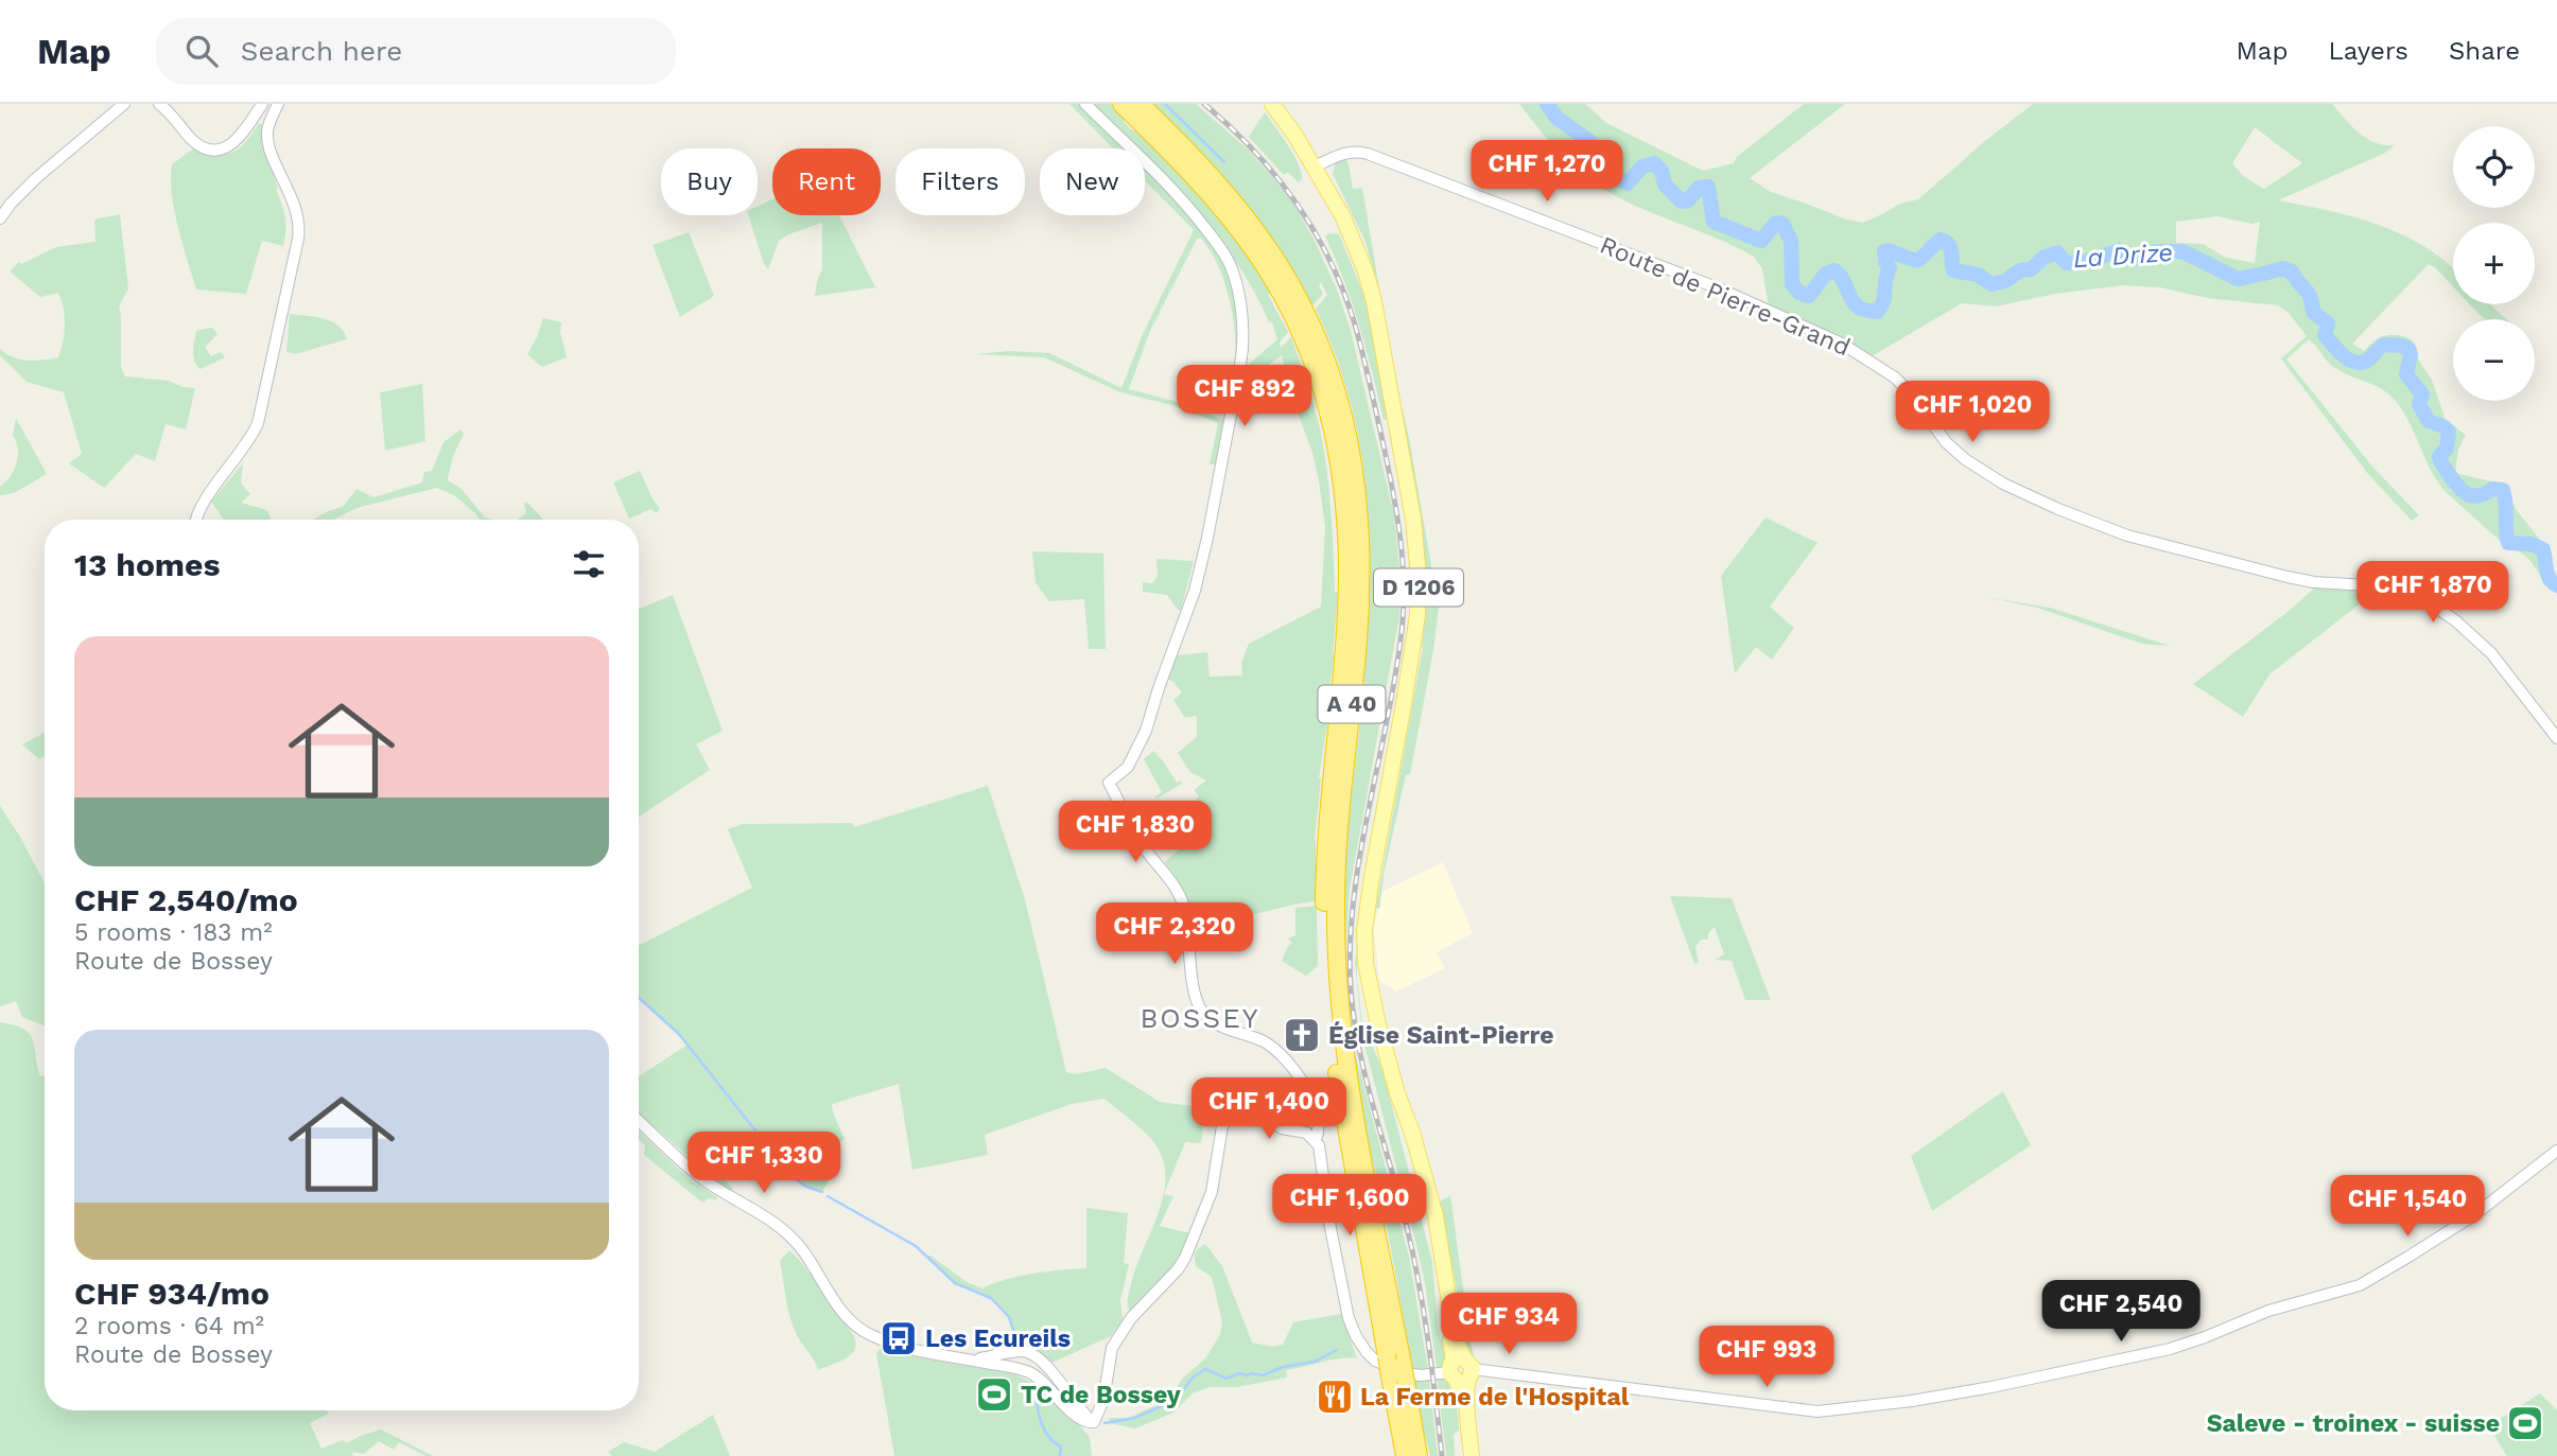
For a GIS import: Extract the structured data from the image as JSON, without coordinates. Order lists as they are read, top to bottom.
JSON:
{
  "streets": {
    "highway": ["A 40"],
    "main road": ["D 1206"],
    "street": ["Route de Pierre-Grand"]
  },
  "crossings": [
    ["Route de Pierre-Grand", "D 1206"]
  ],
  "districts": ["BOSSEY"],
  "water": ["La Drize"],
  "places": {
    "church": ["Église Saint-Pierre"],
    "bus stop": ["Les Ecureils"],
    "sports": ["TC de Bossey", "Saleve - troinex - suisse"],
    "restaurant": ["La Ferme de l'Hospital"]
  },
  "page": {
    "header": "Map",
    "search": "Search here",
    "nav": ["Map", "Layers", "Share"],
    "map_buttons": ["+", "−"],
    "price": [
      "CHF 1,270",
      "CHF 892",
      "CHF 1,020",
      "CHF 1,870",
      "CHF 1,830",
      "CHF 2,320",
      "CHF 1,400",
      "CHF 1,330",
      "CHF 1,600",
      "CHF 1,540",
      "CHF 2,540",
      "CHF 934",
      "CHF 993"
    ],
    "chip": [
      "Buy",
      "Rent",
      "Filters",
      "New"
    ],
    "heading": "13 homes",
    "list": [
      {
        "name": "CHF 2,540/mo",
        "note": "5 rooms · 183 m² · Route de Bossey"
      },
      {
        "name": "CHF 934/mo",
        "note": "2 rooms · 64 m² · Route de Bossey"
      }
    ]
  }
}
